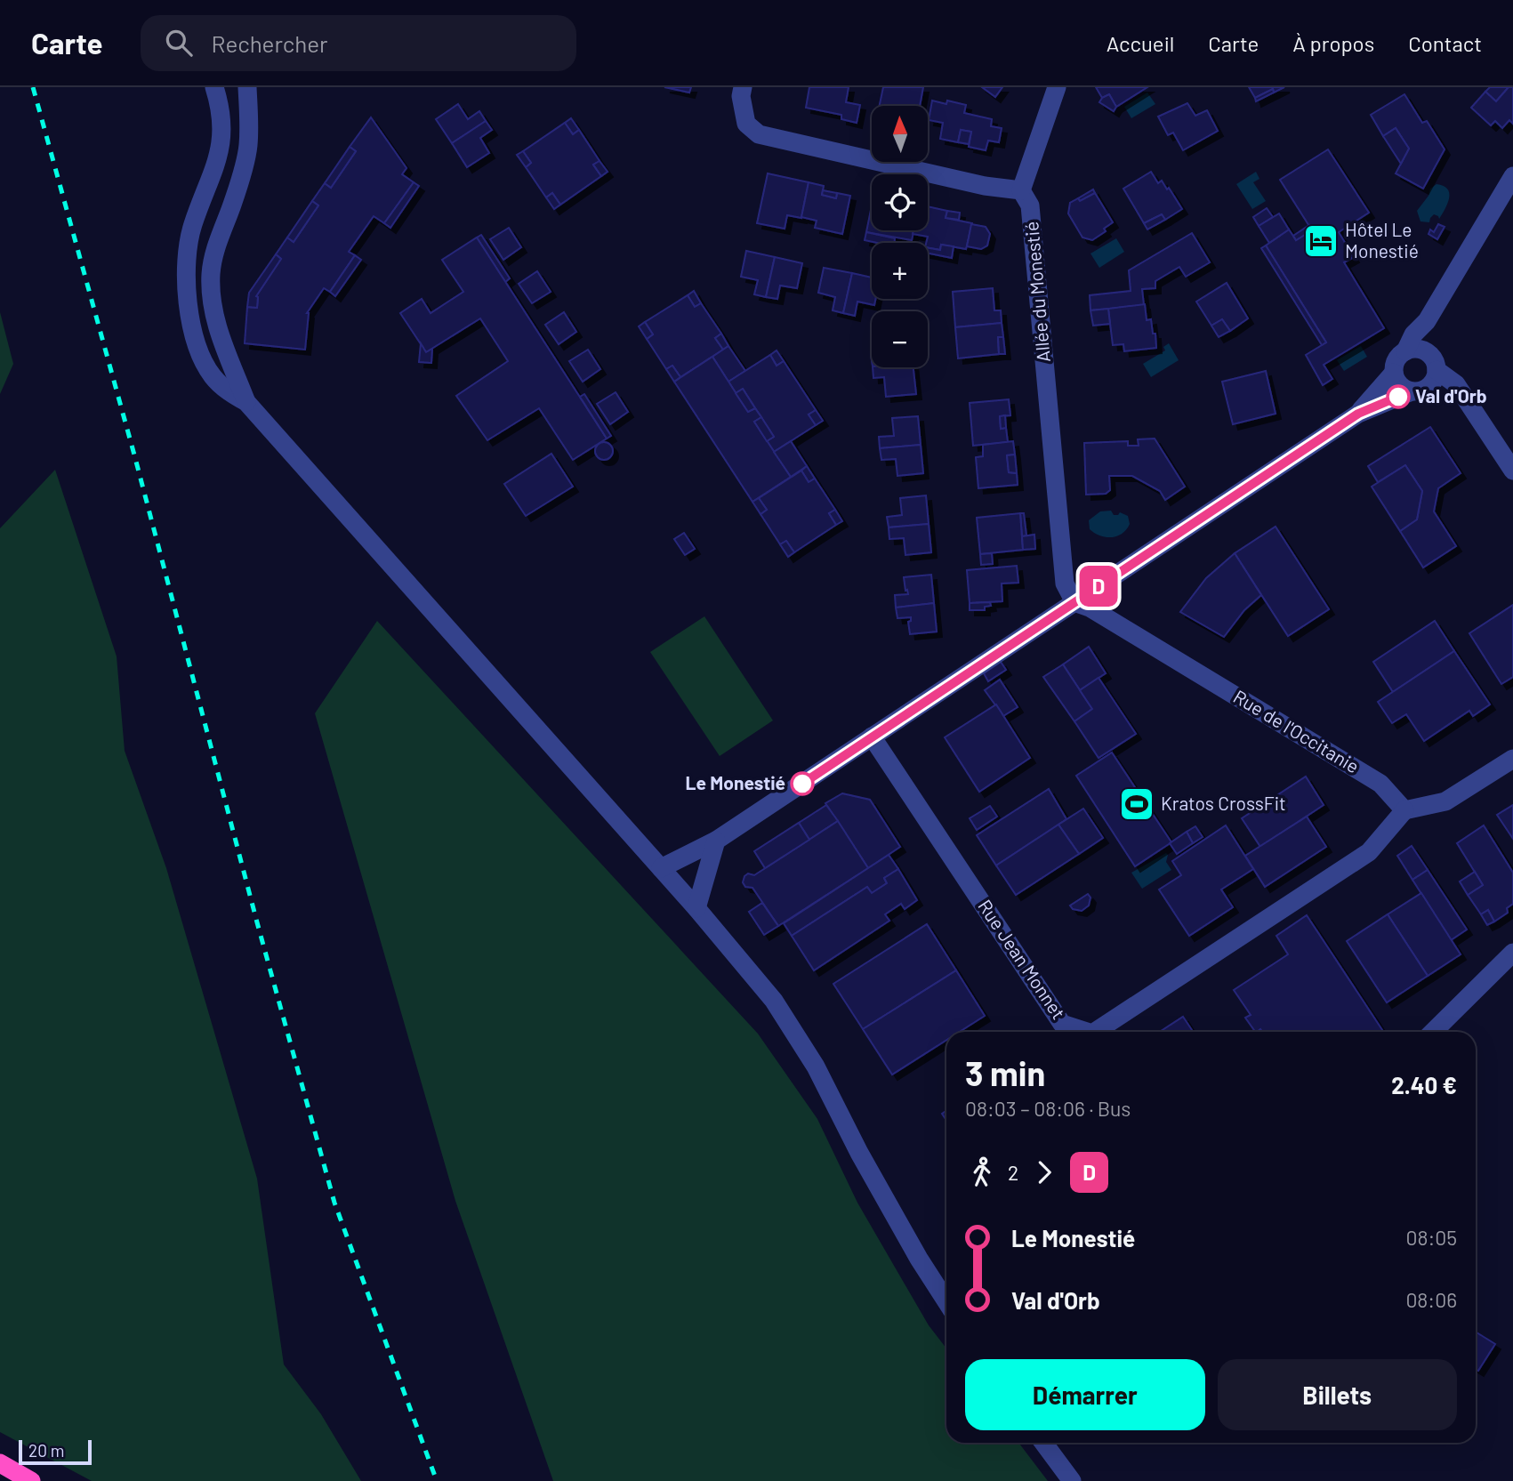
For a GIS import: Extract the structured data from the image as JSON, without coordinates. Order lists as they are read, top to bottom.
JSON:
{
  "streets": {
    "street": ["Allée du Monestié", "Rue de l'Occitanie", "Rue Jean Monnet"]
  },
  "crossings": [
    ["Allée du Monestié", "Rue de l'Occitanie"],
    ["Rue de l'Occitanie", "Rue Jean Monnet"]
  ],
  "places": {
    "hotel": ["Hôtel Le Monestié"],
    "other": ["Val d'Orb", "Le Monestié"],
    "sports": ["Kratos CrossFit"]
  },
  "lines": ["bus line D"],
  "scale_bar": "20 m",
  "north": "top",
  "page": {
    "header": "Carte",
    "search": "Rechercher",
    "nav": [
      "Accueil",
      "Carte",
      "À propos",
      "Contact"
    ],
    "on_map": "D",
    "map_buttons": ["+", "−"],
    "heading": ["3 min", "08:03 – 08:06 · Bus", "2.40 €"],
    "legs": ["2", "D"],
    "list": [
      {
        "name": "Le Monestié",
        "value": "08:05"
      },
      {
        "name": "Val d'Orb",
        "value": "08:06"
      }
    ],
    "buttons": ["Démarrer", "Billets"],
    "scale": "20 m"
  }
}
